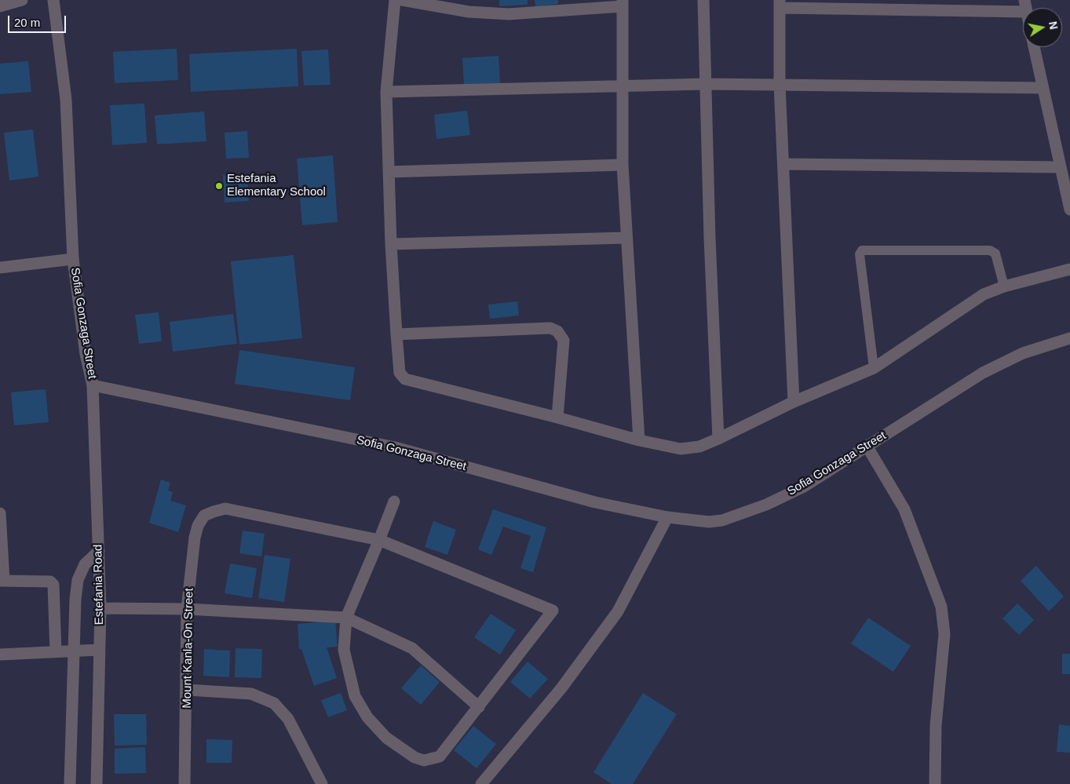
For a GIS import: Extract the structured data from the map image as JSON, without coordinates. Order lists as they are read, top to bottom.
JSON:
{
  "streets": {
    "street": ["Sofia Gonzaga Street", "Estefania Road", "Mount Kanla-On Street"]
  },
  "crossings": [
    ["Sofia Gonzaga Street", "Estefania Road"]
  ],
  "places": ["Estefania Elementary School"],
  "scale_bar": "20 m",
  "north": "right"
}
